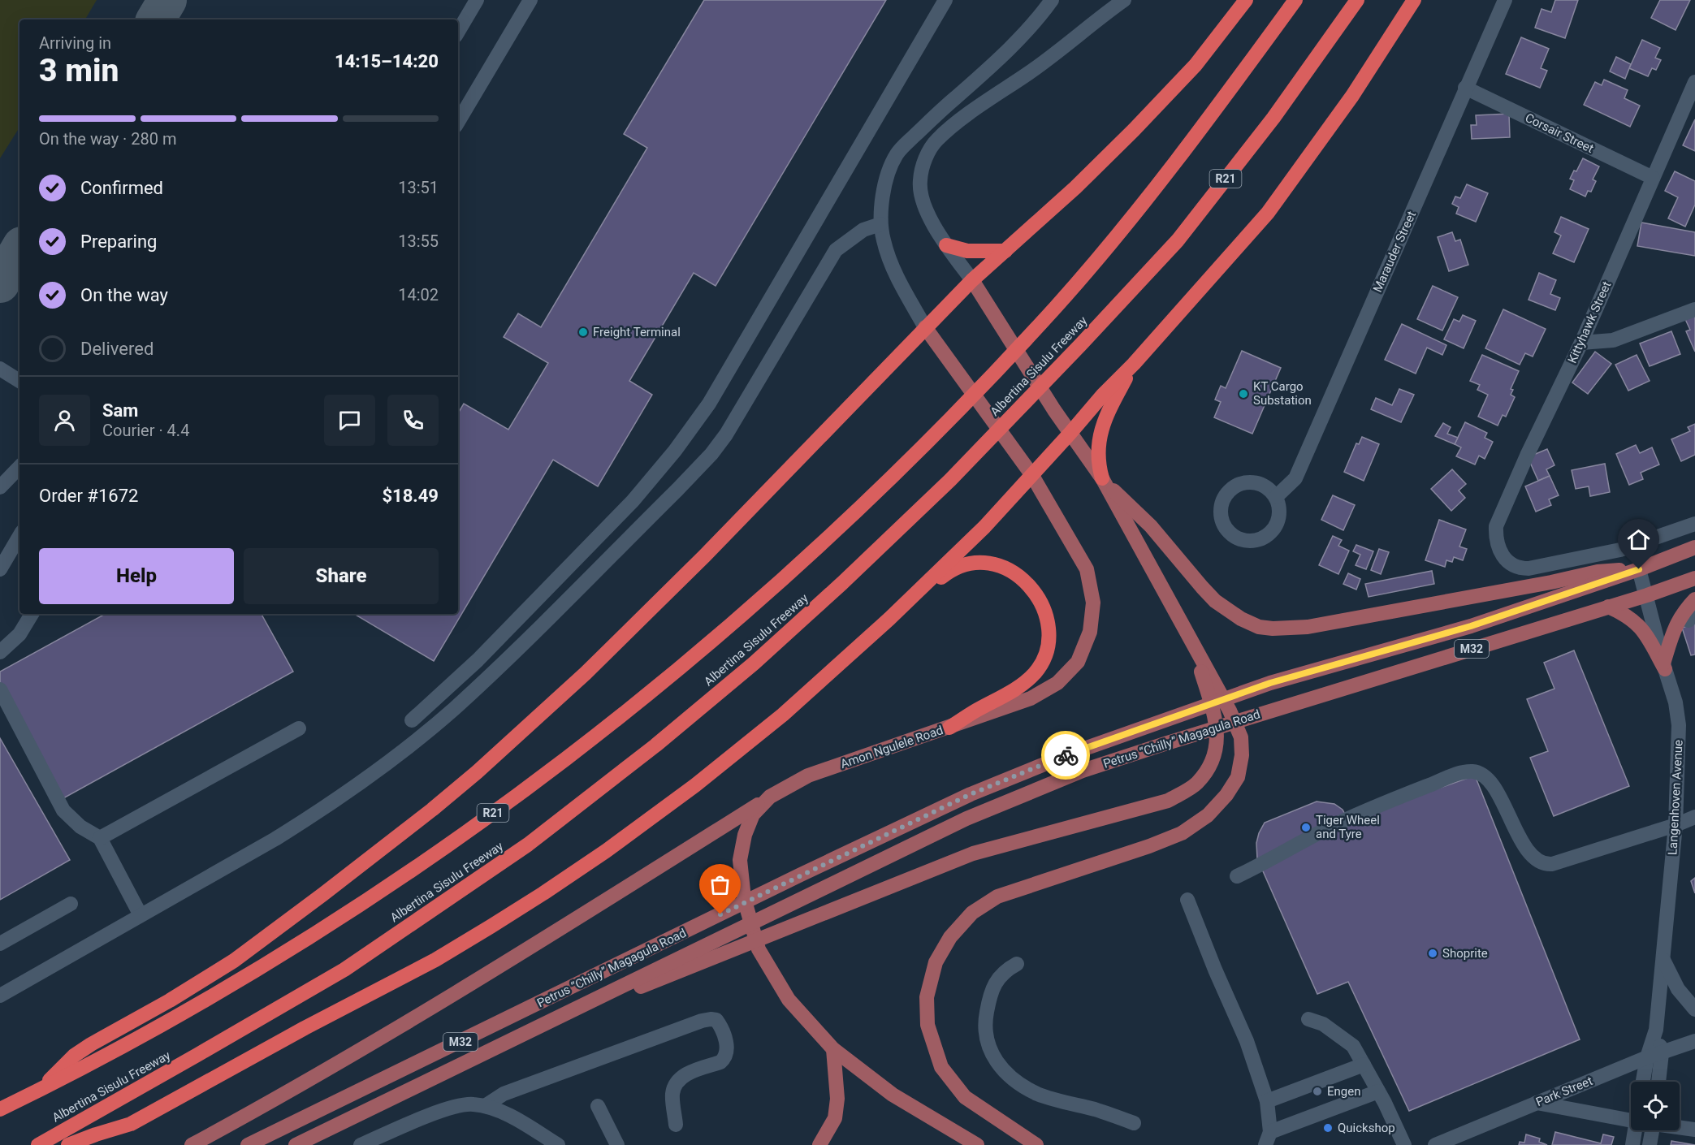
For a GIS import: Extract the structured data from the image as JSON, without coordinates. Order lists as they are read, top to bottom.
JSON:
{
  "streets": {
    "highway": ["R21", "Albertina Sisulu Freeway"],
    "main road": ["M32", "Petrus “Chilly” Magagula Road", "Amon Ngulele Road"],
    "street": [
      "Corsair Street",
      "Marauder Street",
      "Kittyhawk Street",
      "Langenhoven Avenue",
      "Park Street"
    ]
  },
  "crossings": [
    ["Corsair Street", "Marauder Street"],
    ["Corsair Street", "Kittyhawk Street"],
    ["Petrus “Chilly” Magagula Road", "Langenhoven Avenue"],
    ["Langenhoven Avenue", "Park Street"]
  ],
  "places": [
    "Freight Terminal",
    "KT Cargo Substation",
    "Tiger Wheel and Tyre",
    "Shoprite",
    "Engen",
    "Quickshop"
  ],
  "page": {
    "heading": ["3 min", "Arriving in", "14:15–14:20"],
    "panel": [
      "Sam",
      "Courier · 4.4",
      "Order #1672",
      "$18.49"
    ],
    "bar": "On the way · 280 m",
    "list": [
      ["Confirmed", "13:51"],
      ["Preparing", "13:55"],
      ["On the way", "14:02"],
      "Delivered"
    ],
    "buttons": ["Help", "Share"]
  }
}
